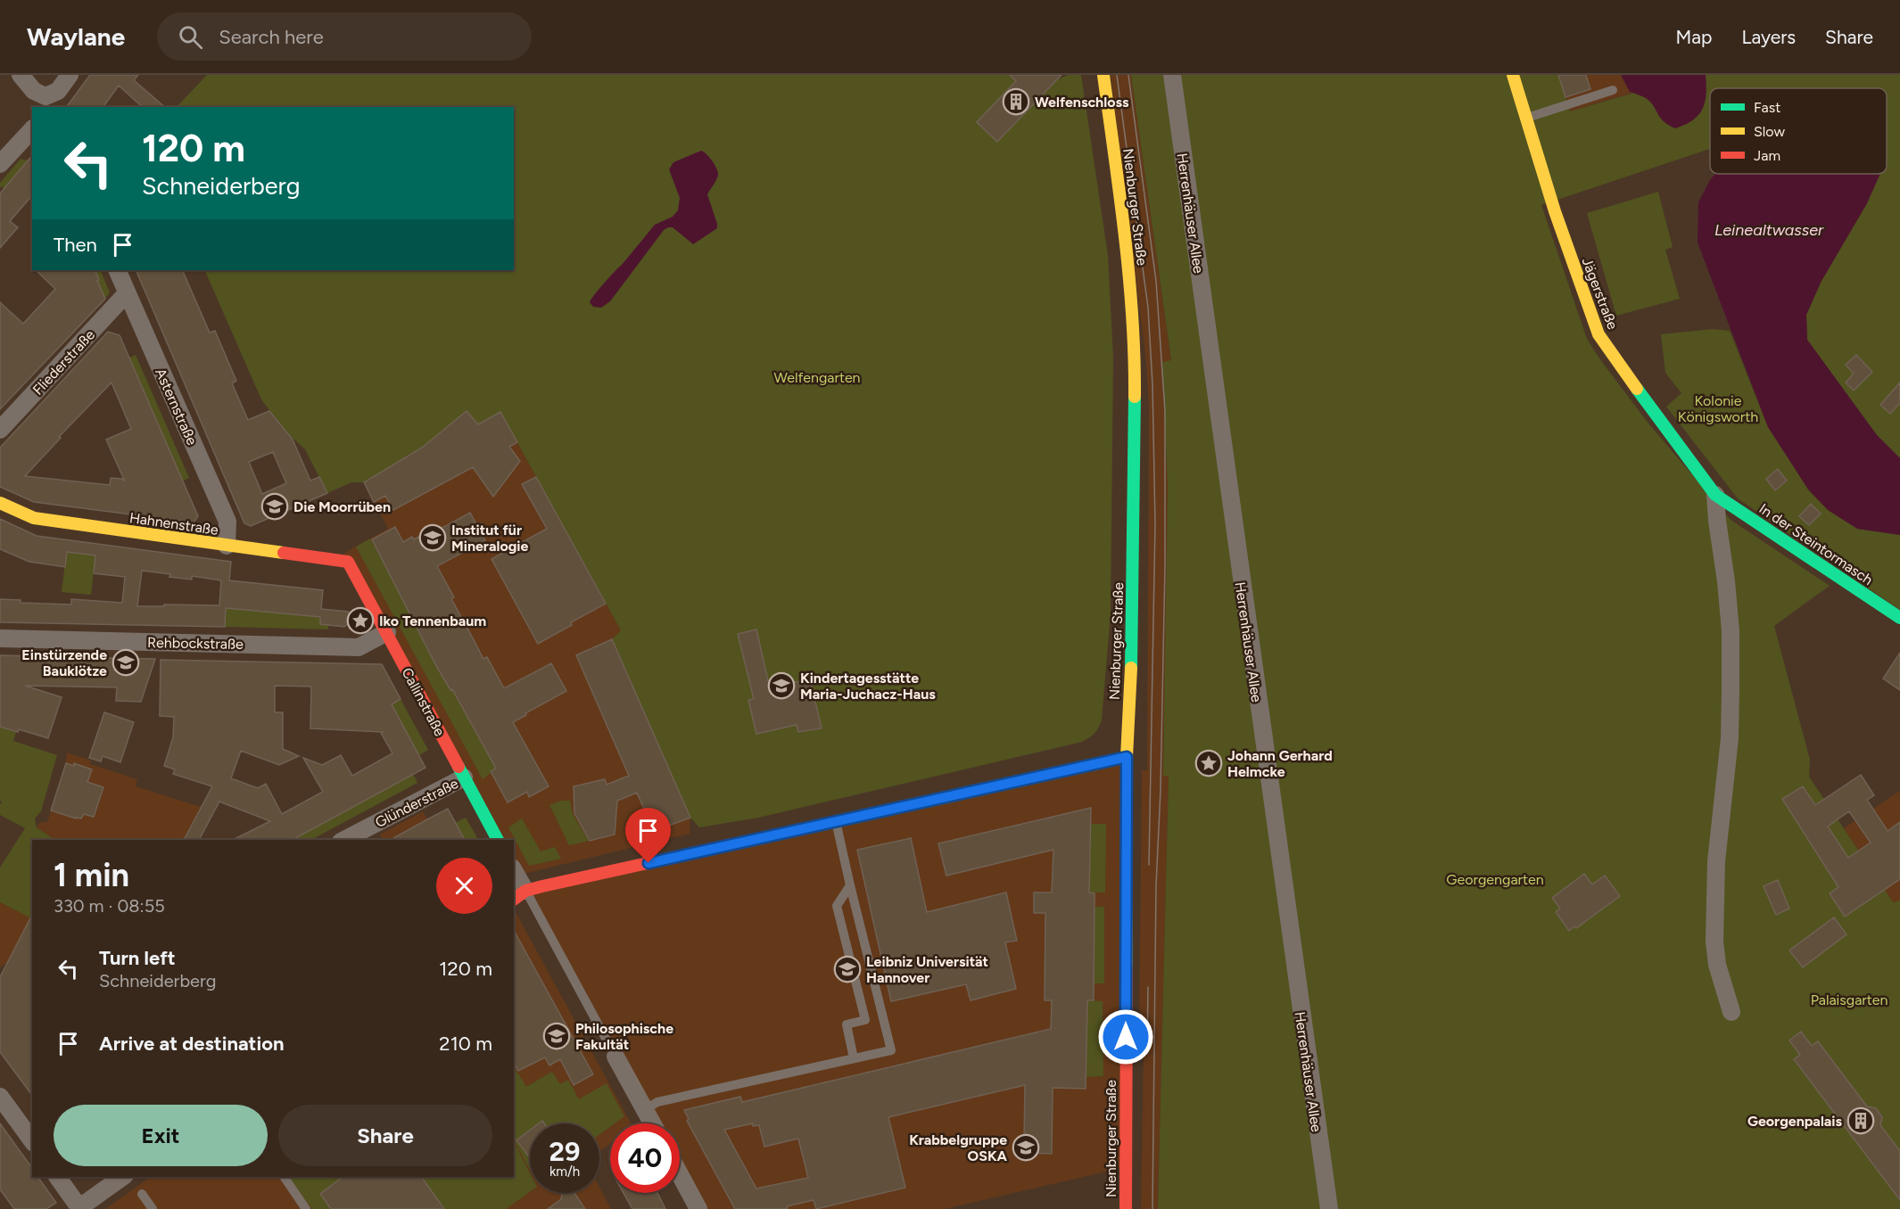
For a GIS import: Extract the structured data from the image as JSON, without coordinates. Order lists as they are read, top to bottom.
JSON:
{
  "streets": {
    "street": [
      "Nienburger Straße",
      "Herrenhäuser Allee",
      "Jägerstraße",
      "Fliederstraße",
      "Asternstraße",
      "Hahnenstraße",
      "In der Steintormasch",
      "Rehbockstraße",
      "Callinstraße",
      "Glünderstraße"
    ]
  },
  "crossings": [
    ["Jägerstraße", "In der Steintormasch"],
    ["Fliederstraße", "Asternstraße"],
    ["Asternstraße", "Hahnenstraße"],
    ["Hahnenstraße", "Callinstraße"],
    ["Rehbockstraße", "Callinstraße"],
    ["Callinstraße", "Glünderstraße"]
  ],
  "water": ["Leinealtwasser"],
  "parks": [
    "Welfengarten",
    "Kolonie Königsworth",
    "Georgengarten",
    "Palaisgarten"
  ],
  "places": {
    "building": ["Welfenschloss", "Georgenpalais"],
    "school or university": [
      "Die Moorrüben",
      "Institut für Mineralogie",
      "Einstürzende Bauklötze",
      "Kindertagesstätte Maria-Juchacz-Haus",
      "Leibniz Universität Hannover",
      "Philosophische Fakultät",
      "Krabbelgruppe OSKA"
    ],
    "place": ["Iko Tennenbaum", "Johann Gerhard Helmcke"]
  },
  "legend": ["Fast", "Slow", "Jam"],
  "page": {
    "header": "Waylane",
    "search": "Search here",
    "nav": ["Map", "Layers", "Share"],
    "turn": ["120 m", "Schneiderberg"],
    "then": "Then",
    "heading": ["1 min", "330 m · 08:55"],
    "list": [
      {
        "name": "Turn left",
        "note": "Schneiderberg",
        "value": "120 m"
      },
      {
        "name": "Arrive at destination",
        "value": "210 m"
      }
    ],
    "buttons": ["Exit", "Share"],
    "speed": "29 km/h",
    "limit": "40"
  }
}
